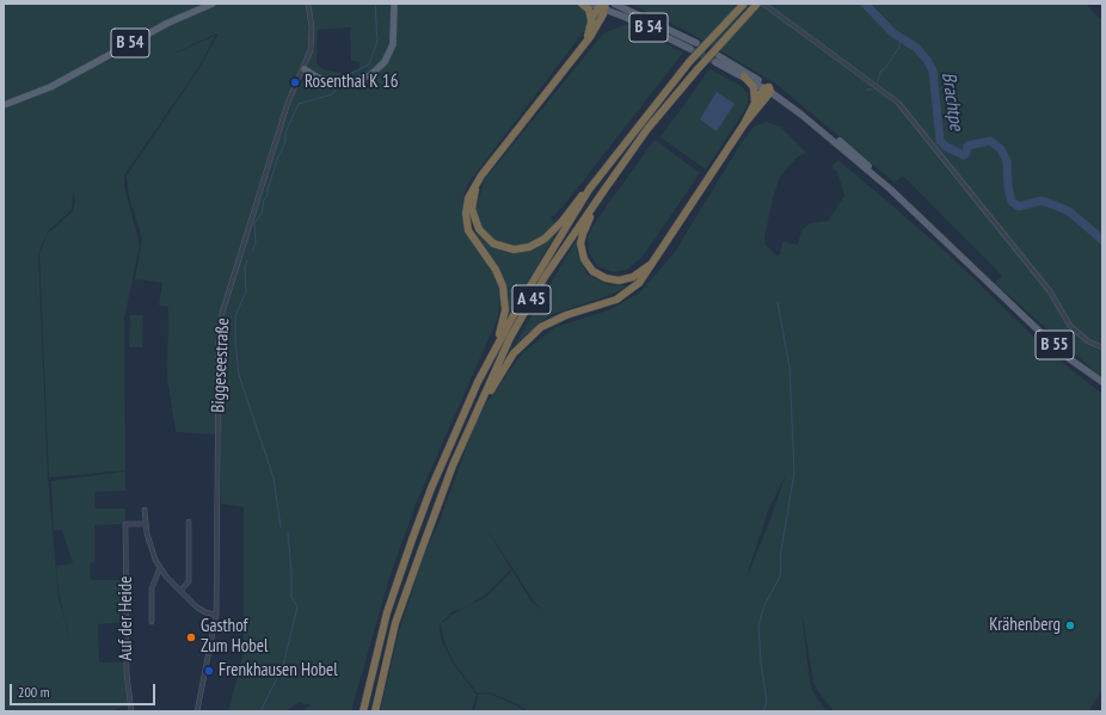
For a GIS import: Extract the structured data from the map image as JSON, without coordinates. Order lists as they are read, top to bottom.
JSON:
{
  "streets": {
    "highway": ["A 45"],
    "main road": ["B 54", "B 55"],
    "street": ["Biggeseestraße", "Auf der Heide"]
  },
  "water": ["Brachtpe"],
  "places": [
    "Rosenthal K 16",
    "Krähenberg",
    "Gasthof Zum Hobel",
    "Frenkhausen Hobel"
  ],
  "scale_bar": "200 m"
}
